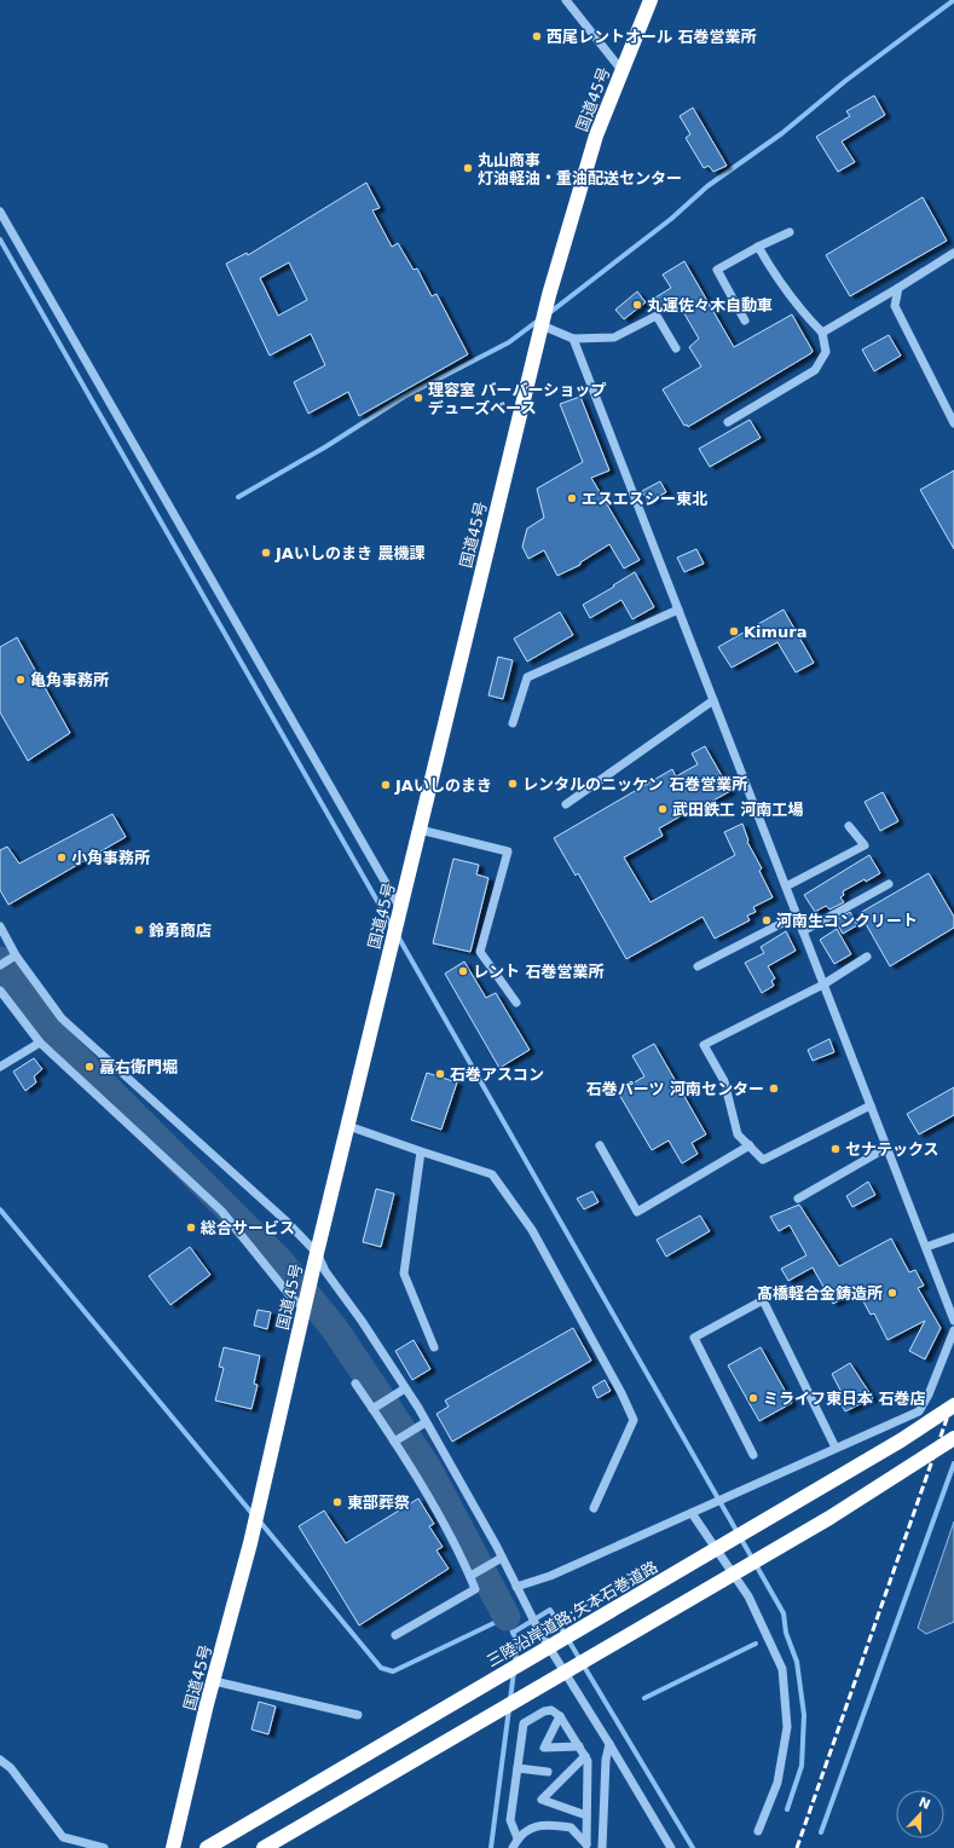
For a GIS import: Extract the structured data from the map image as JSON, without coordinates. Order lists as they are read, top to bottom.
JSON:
{
  "streets": {
    "highway": ["国道45号", "三陸沿岸道路;矢本石巻道路"]
  },
  "places": [
    "西尾レントオール 石巻営業所",
    "丸山商事 灯油軽油・重油配送センター",
    "丸運佐々木自動車",
    "理容室 バーバーショップ デューズベース",
    "エスエスシー東北",
    "JAいしのまき 農機課",
    "Kimura",
    "亀角事務所",
    "レンタルのニッケン 石巻営業所",
    "JAいしのまき",
    "武田鉄工 河南工場",
    "小角事務所",
    "河南生コンクリート",
    "鈴勇商店",
    "レント 石巻営業所",
    "嘉右衛門堀",
    "石巻アスコン",
    "石巻パーツ 河南センター",
    "セナテックス",
    "総合サービス",
    "髙橋軽合金鋳造所",
    "ミライフ東日本 石巻店",
    "東部葬祭"
  ],
  "north": "top"
}
